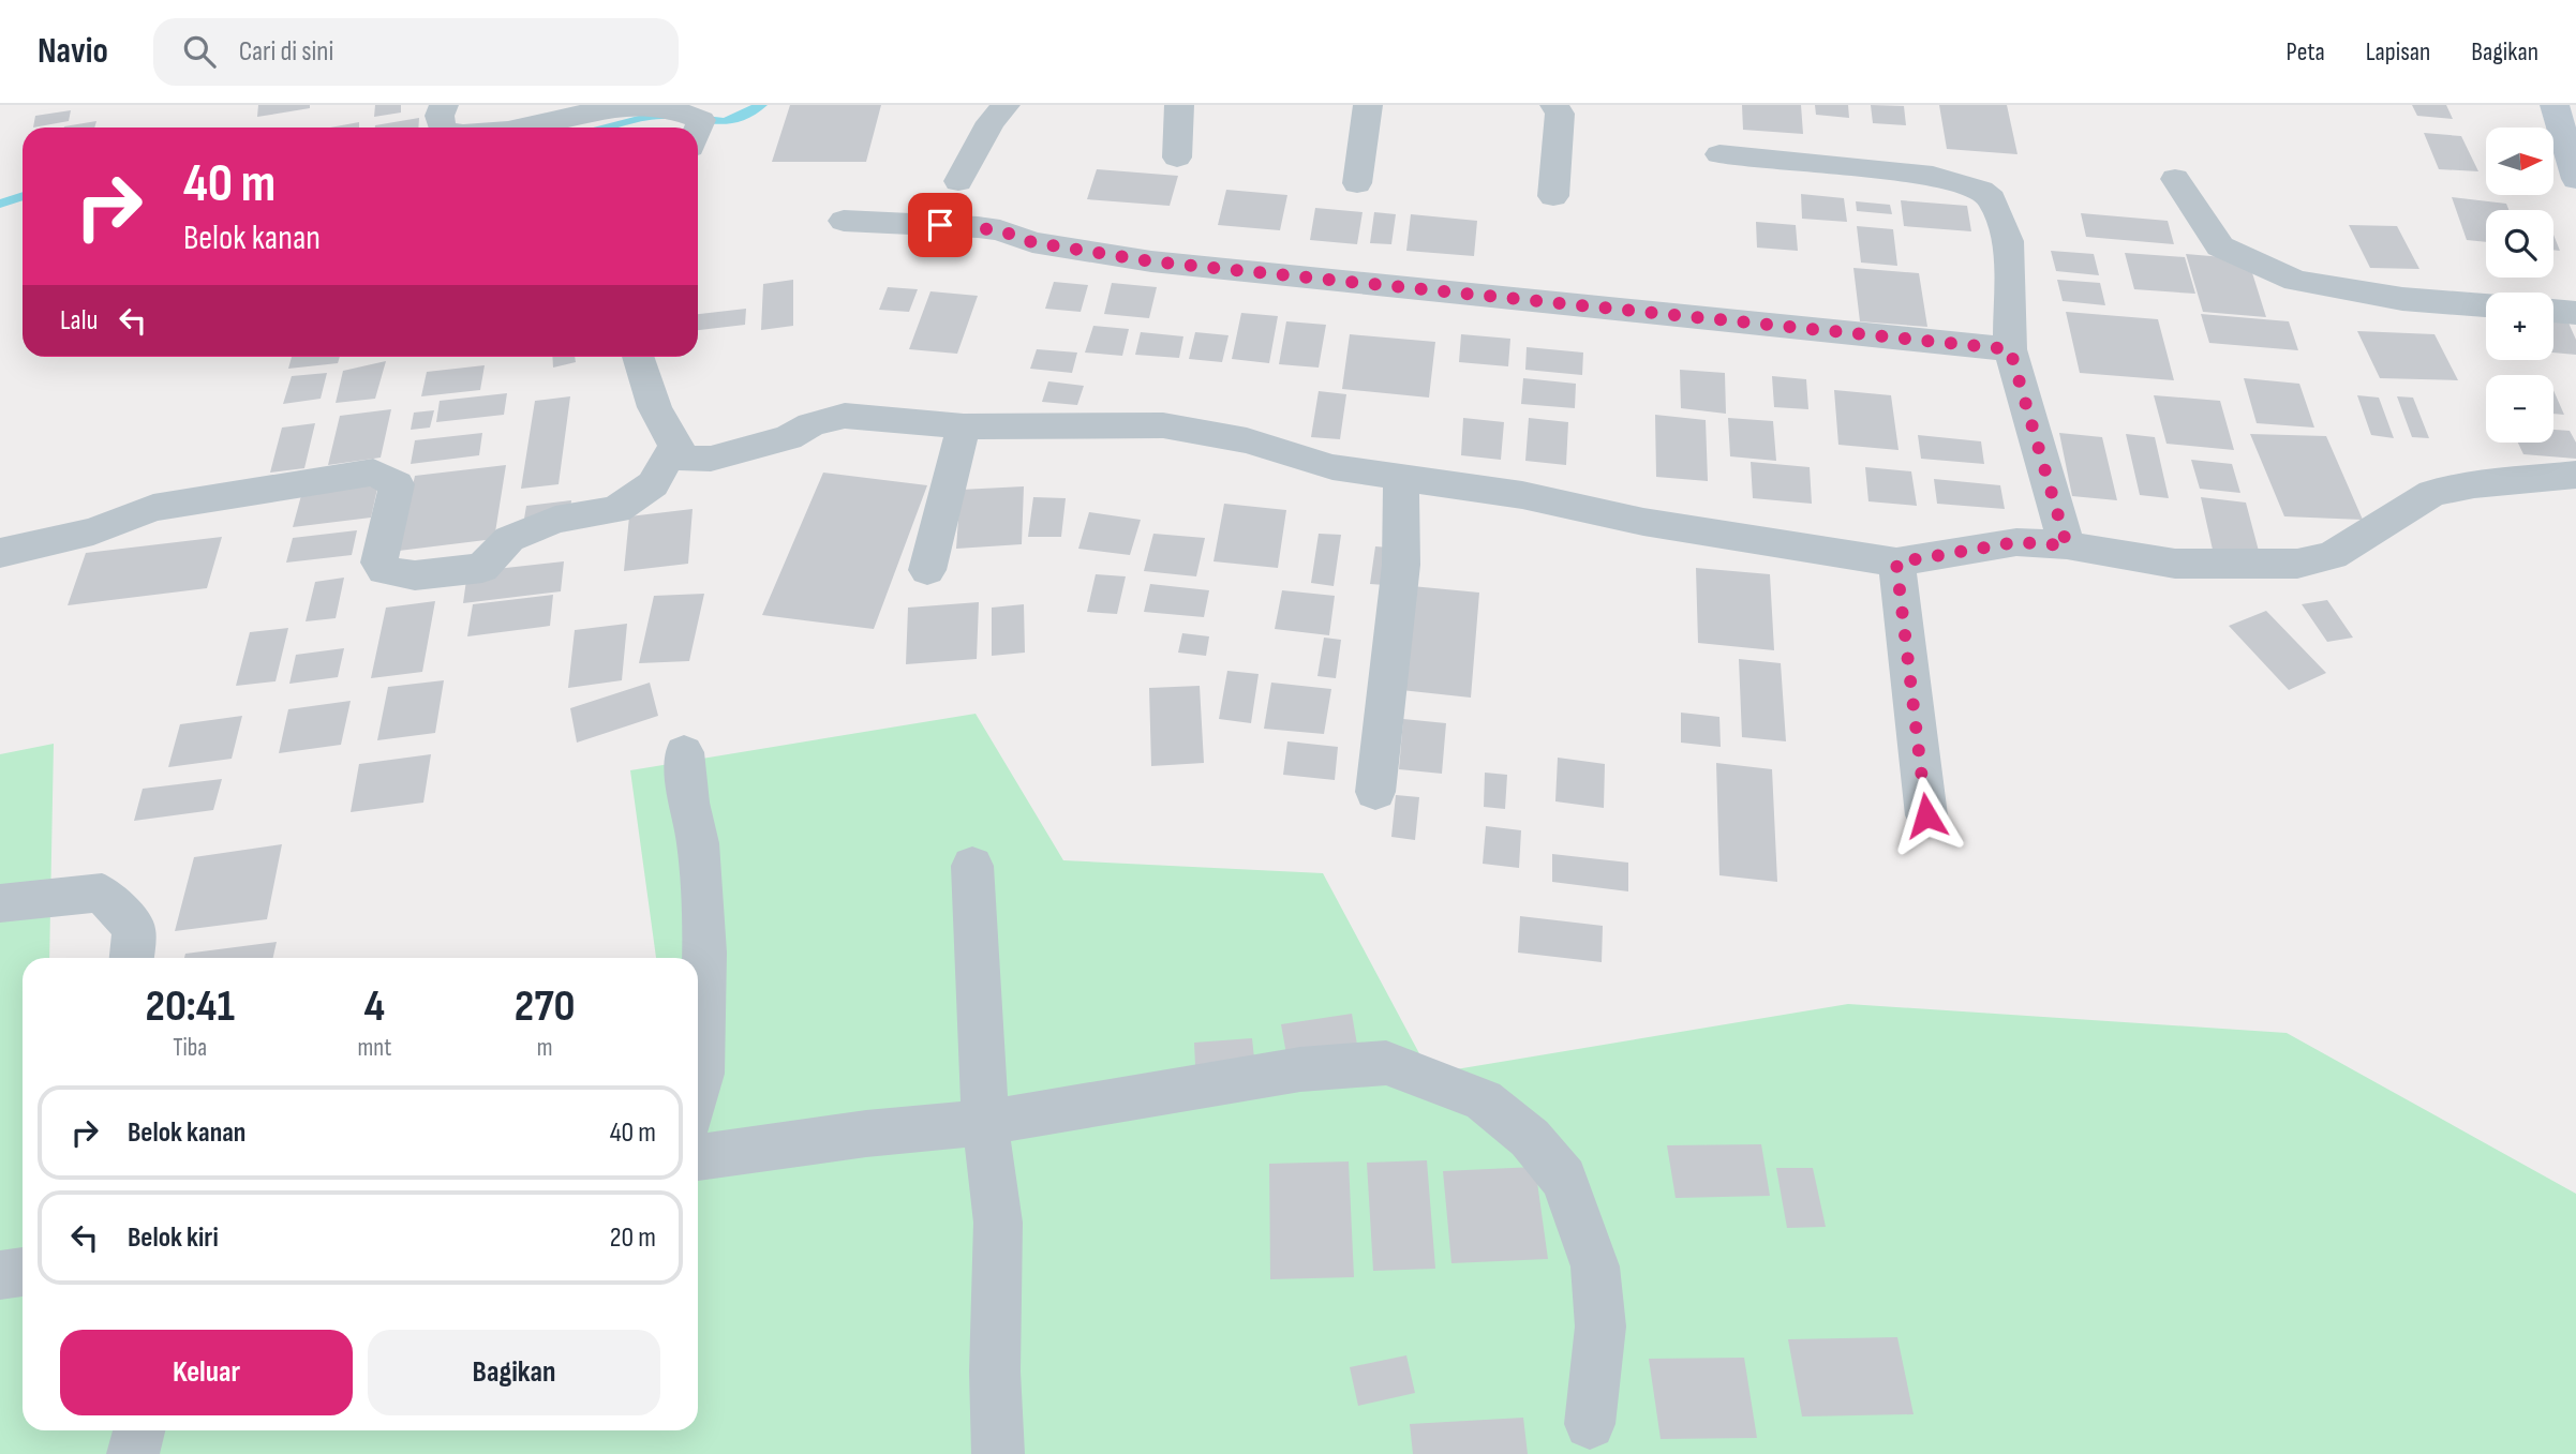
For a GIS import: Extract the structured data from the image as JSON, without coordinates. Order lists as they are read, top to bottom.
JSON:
{
  "north": "right",
  "page": {
    "header": "Navio",
    "search": "Cari di sini",
    "nav": ["Peta", "Lapisan", "Bagikan"],
    "map_buttons": ["+", "−"],
    "turn": ["40 m", "Belok kanan"],
    "then": "Lalu",
    "eta": [
      "20:41",
      "Tiba",
      "4",
      "mnt",
      "270",
      "m"
    ],
    "list": [
      {
        "name": "Belok kanan",
        "value": "40 m"
      },
      {
        "name": "Belok kiri",
        "value": "20 m"
      }
    ],
    "buttons": ["Keluar", "Bagikan"]
  }
}
